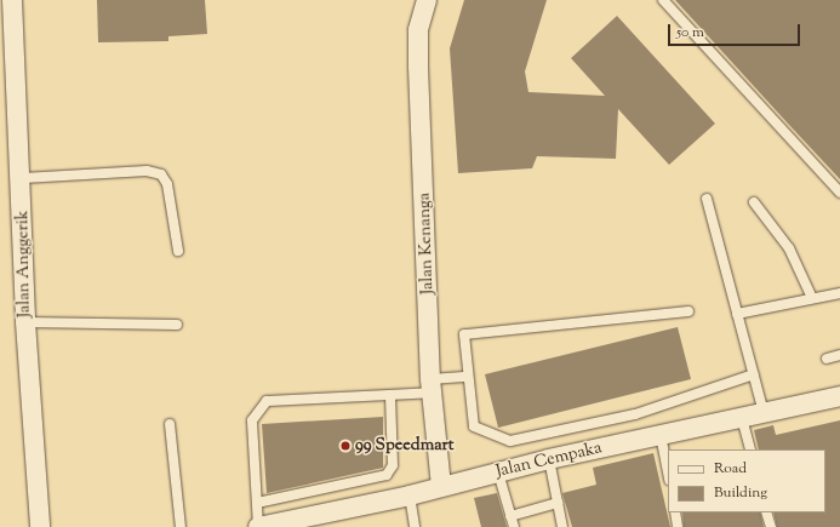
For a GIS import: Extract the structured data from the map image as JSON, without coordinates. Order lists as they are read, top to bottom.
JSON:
{
  "streets": {
    "street": ["Jalan Kenanga", "Jalan Anggerik", "Jalan Cempaka"]
  },
  "crossings": [
    ["Jalan Kenanga", "Jalan Cempaka"]
  ],
  "places": ["99 Speedmart"],
  "legend": ["Road", "Building"],
  "scale_bar": "50 m"
}
